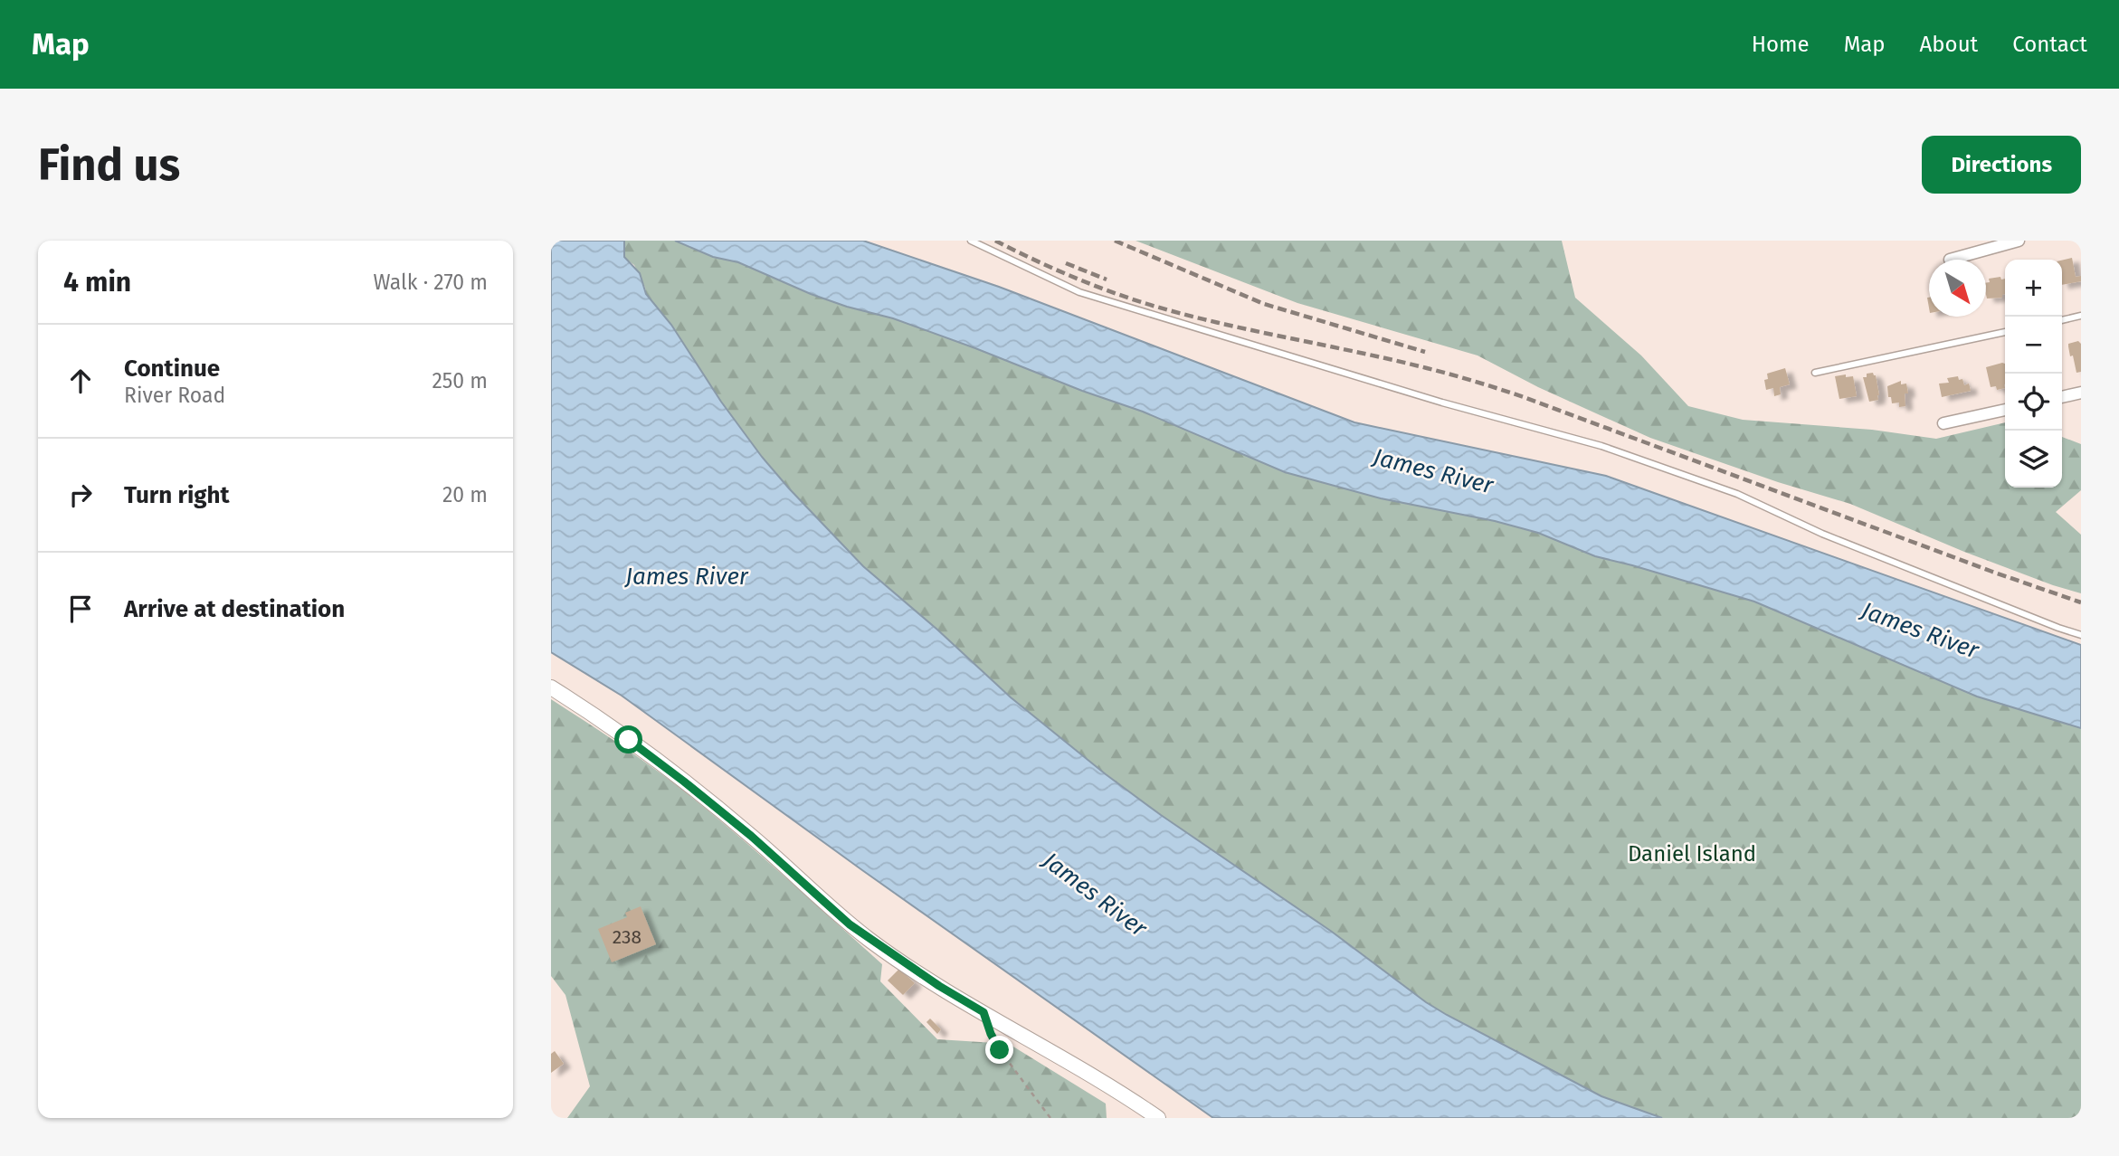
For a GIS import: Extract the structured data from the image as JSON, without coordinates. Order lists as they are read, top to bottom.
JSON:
{
  "water": ["James River"],
  "parks": ["Daniel Island"],
  "house_numbers": ["238"],
  "north": "bottom right",
  "page": {
    "header": "Map",
    "nav": [
      "Home",
      "Map",
      "About",
      "Contact"
    ],
    "buttons": "Directions",
    "title": "Find us",
    "heading": ["4 min", "Walk · 270 m"],
    "map_buttons": ["+", "−"],
    "list": [
      ["Continue", "River Road", "250 m"],
      ["Turn right", "20 m"],
      "Arrive at destination"
    ]
  }
}
